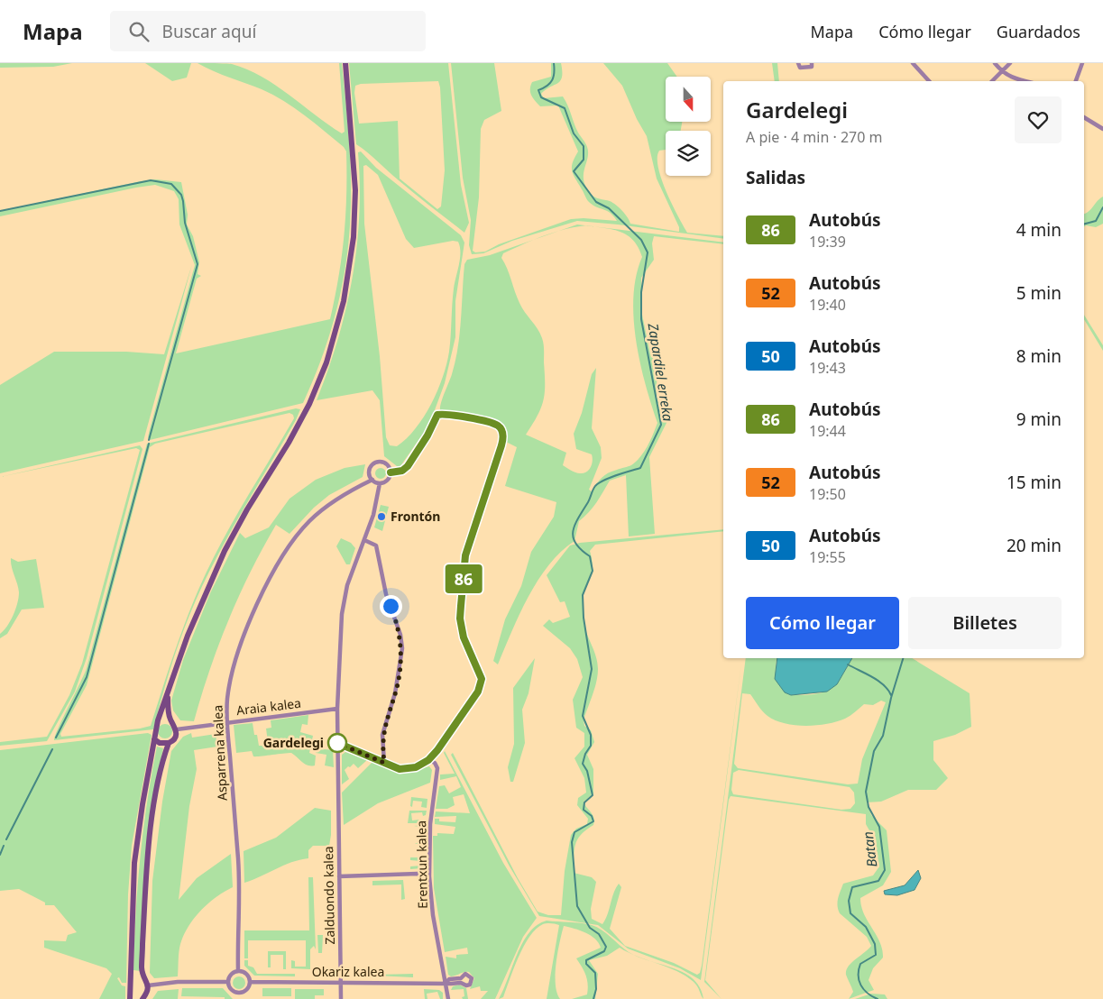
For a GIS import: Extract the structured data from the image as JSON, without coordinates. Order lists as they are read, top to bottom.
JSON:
{
  "streets": {
    "street": [
      "Araia kalea",
      "Asparrena kalea",
      "Erentxun kalea",
      "Zalduondo kalea",
      "Okariz kalea"
    ]
  },
  "crossings": [
    ["Araia kalea", "Asparrena kalea"],
    ["Araia kalea", "Zalduondo kalea"],
    ["Asparrena kalea", "Zalduondo kalea"],
    ["Asparrena kalea", "Okariz kalea"],
    ["Erentxun kalea", "Okariz kalea"],
    ["Zalduondo kalea", "Okariz kalea"]
  ],
  "water": ["Zapardiel erreka", "Batan"],
  "places": ["Frontón", "Gardelegi"],
  "lines": ["bus line 86"],
  "north": "bottom",
  "page": {
    "header": "Mapa",
    "search": "Buscar aquí",
    "nav": ["Mapa", "Cómo llegar", "Guardados"],
    "on_map": "86",
    "heading": [
      ["Gardelegi", "A pie · 4 min · 270 m"],
      "Salidas"
    ],
    "list": [
      {
        "mark": "86",
        "name": "Autobús",
        "note": "19:39",
        "value": "4 min"
      },
      {
        "mark": "52",
        "name": "Autobús",
        "note": "19:40",
        "value": "5 min"
      },
      {
        "mark": "50",
        "name": "Autobús",
        "note": "19:43",
        "value": "8 min"
      },
      {
        "mark": "86",
        "name": "Autobús",
        "note": "19:44",
        "value": "9 min"
      },
      {
        "mark": "52",
        "name": "Autobús",
        "note": "19:50",
        "value": "15 min"
      },
      {
        "mark": "50",
        "name": "Autobús",
        "note": "19:55",
        "value": "20 min"
      }
    ],
    "buttons": ["Cómo llegar", "Billetes"]
  }
}
